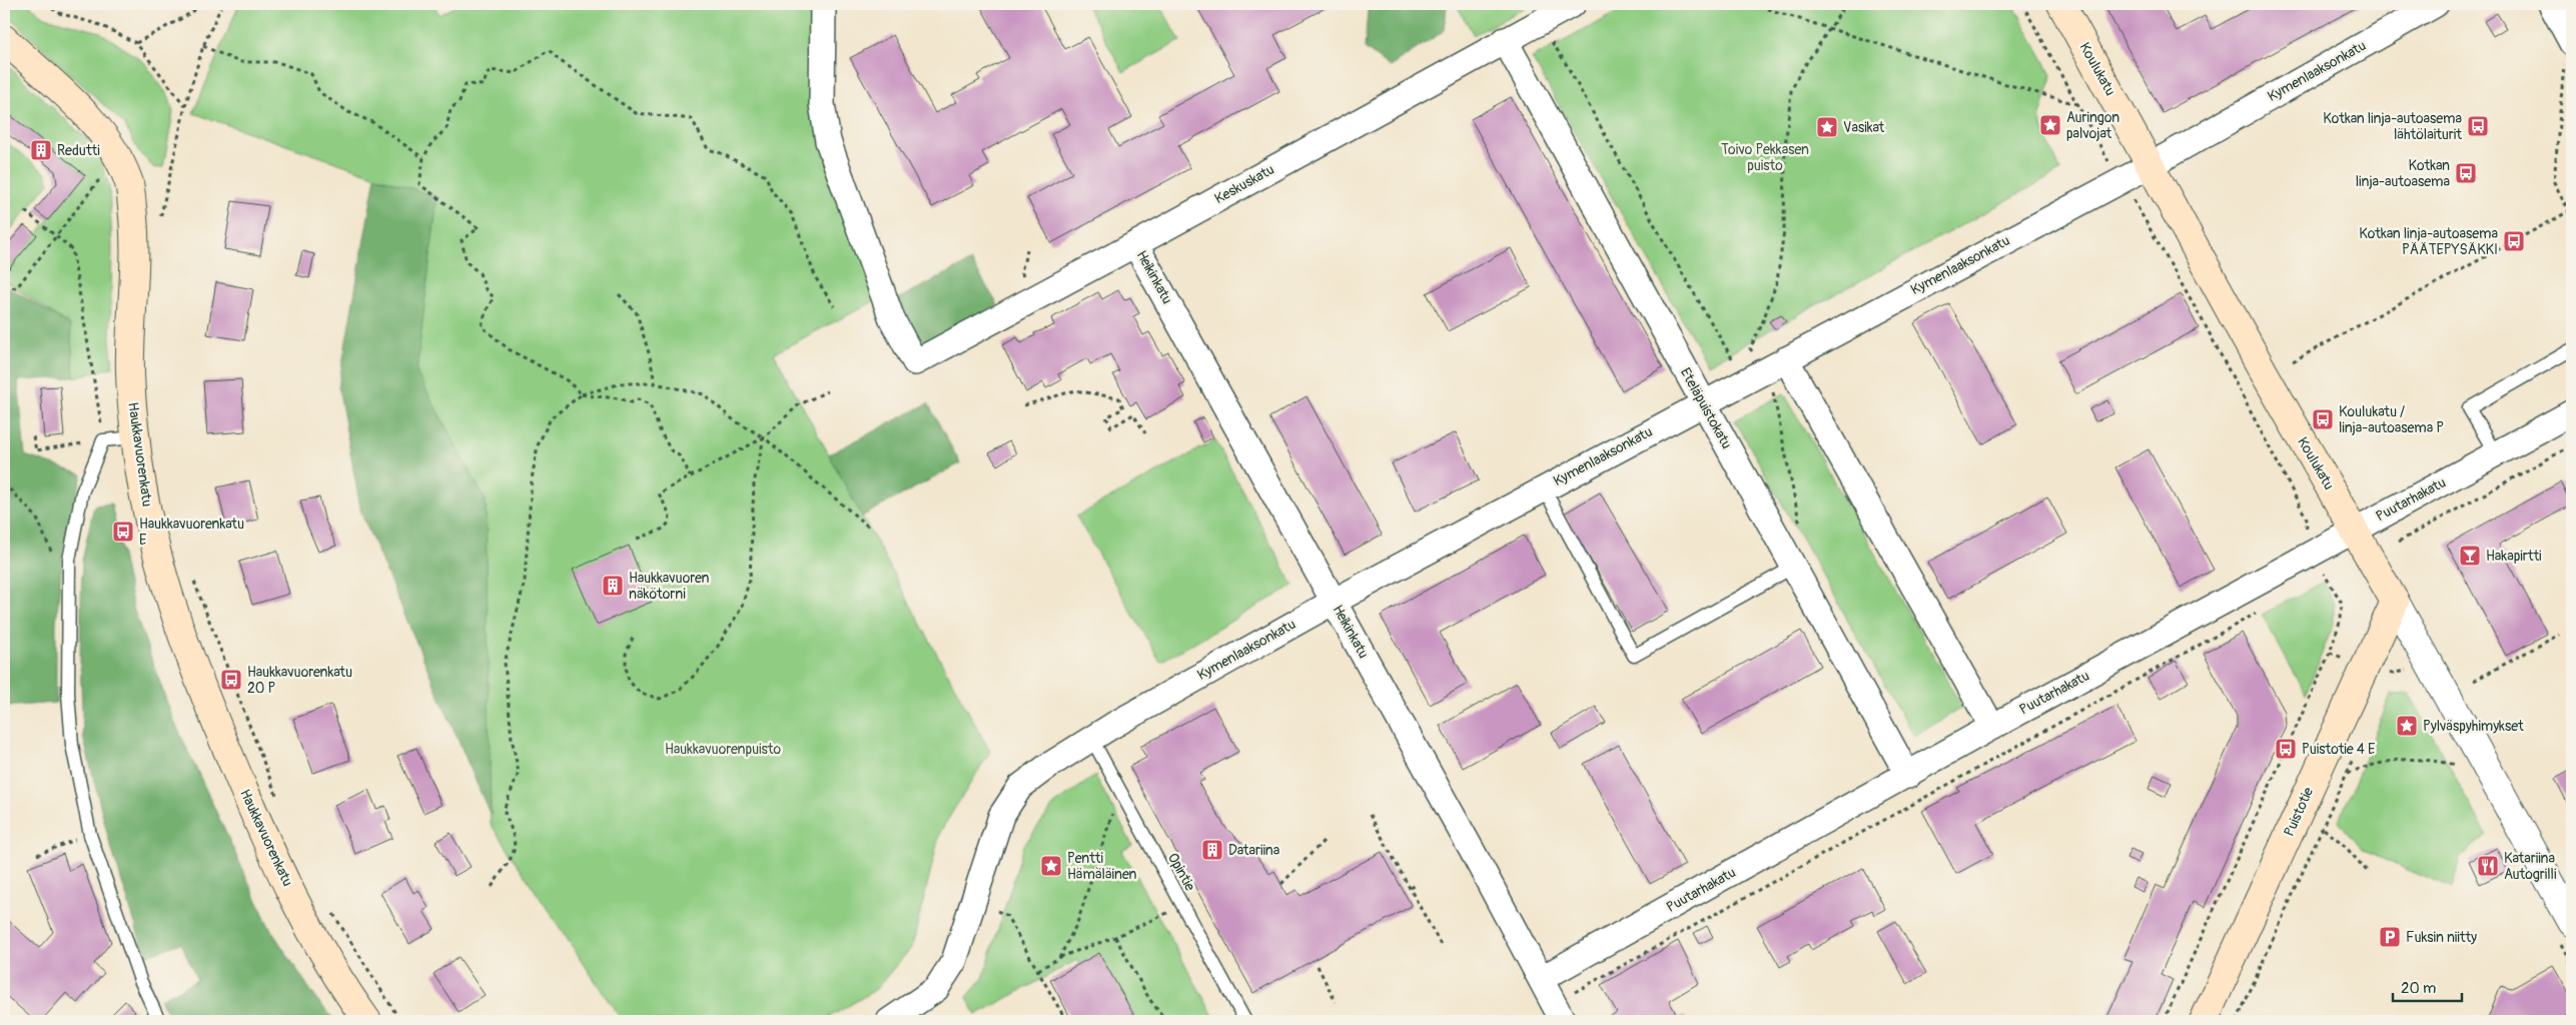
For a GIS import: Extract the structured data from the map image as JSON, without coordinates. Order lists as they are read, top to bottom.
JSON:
{
  "streets": {
    "main road": ["Koulukatu", "Haukkavuorenkatu", "Puistotie"],
    "street": [
      "Kymenlaaksonkatu",
      "Keskuskatu",
      "Heikinkatu",
      "Eteläpuistokatu",
      "Puutarhakatu"
    ],
    "lane": ["Opintie"]
  },
  "crossings": [
    ["Koulukatu", "Kymenlaaksonkatu"],
    ["Koulukatu", "Puutarhakatu"],
    ["Koulukatu", "Puistotie"],
    ["Kymenlaaksonkatu", "Heikinkatu"],
    ["Kymenlaaksonkatu", "Eteläpuistokatu"],
    ["Kymenlaaksonkatu", "Opintie"],
    ["Keskuskatu", "Heikinkatu"],
    ["Keskuskatu", "Eteläpuistokatu"],
    ["Heikinkatu", "Puutarhakatu"],
    ["Eteläpuistokatu", "Puutarhakatu"]
  ],
  "parks": ["Toivo Pekkasen puisto", "Haukkavuorenpuisto"],
  "places": {
    "place": [
      "Auringon palvojat",
      "Vasikat",
      "Pylväspyhimykset",
      "Pentti Hämäläinen"
    ],
    "bus stop": [
      "Kotkan linja-autoasema lähtölaiturit",
      "Kotkan linja-autoasema",
      "Kotkan linja-autoasema PÄÄTEPYSÄKKI",
      "Koulukatu / linja-autoasema P",
      "Haukkavuorenkatu E",
      "Haukkavuorenkatu 20 P",
      "Puistotie 4 E"
    ],
    "building": ["Redutti", "Haukkavuoren näkötorni", "Datariina"],
    "bar": ["Hakapirtti"],
    "restaurant": ["Katariina Autogrilli"],
    "parking": ["Fuksin niitty"]
  },
  "scale_bar": "20 m"
}
